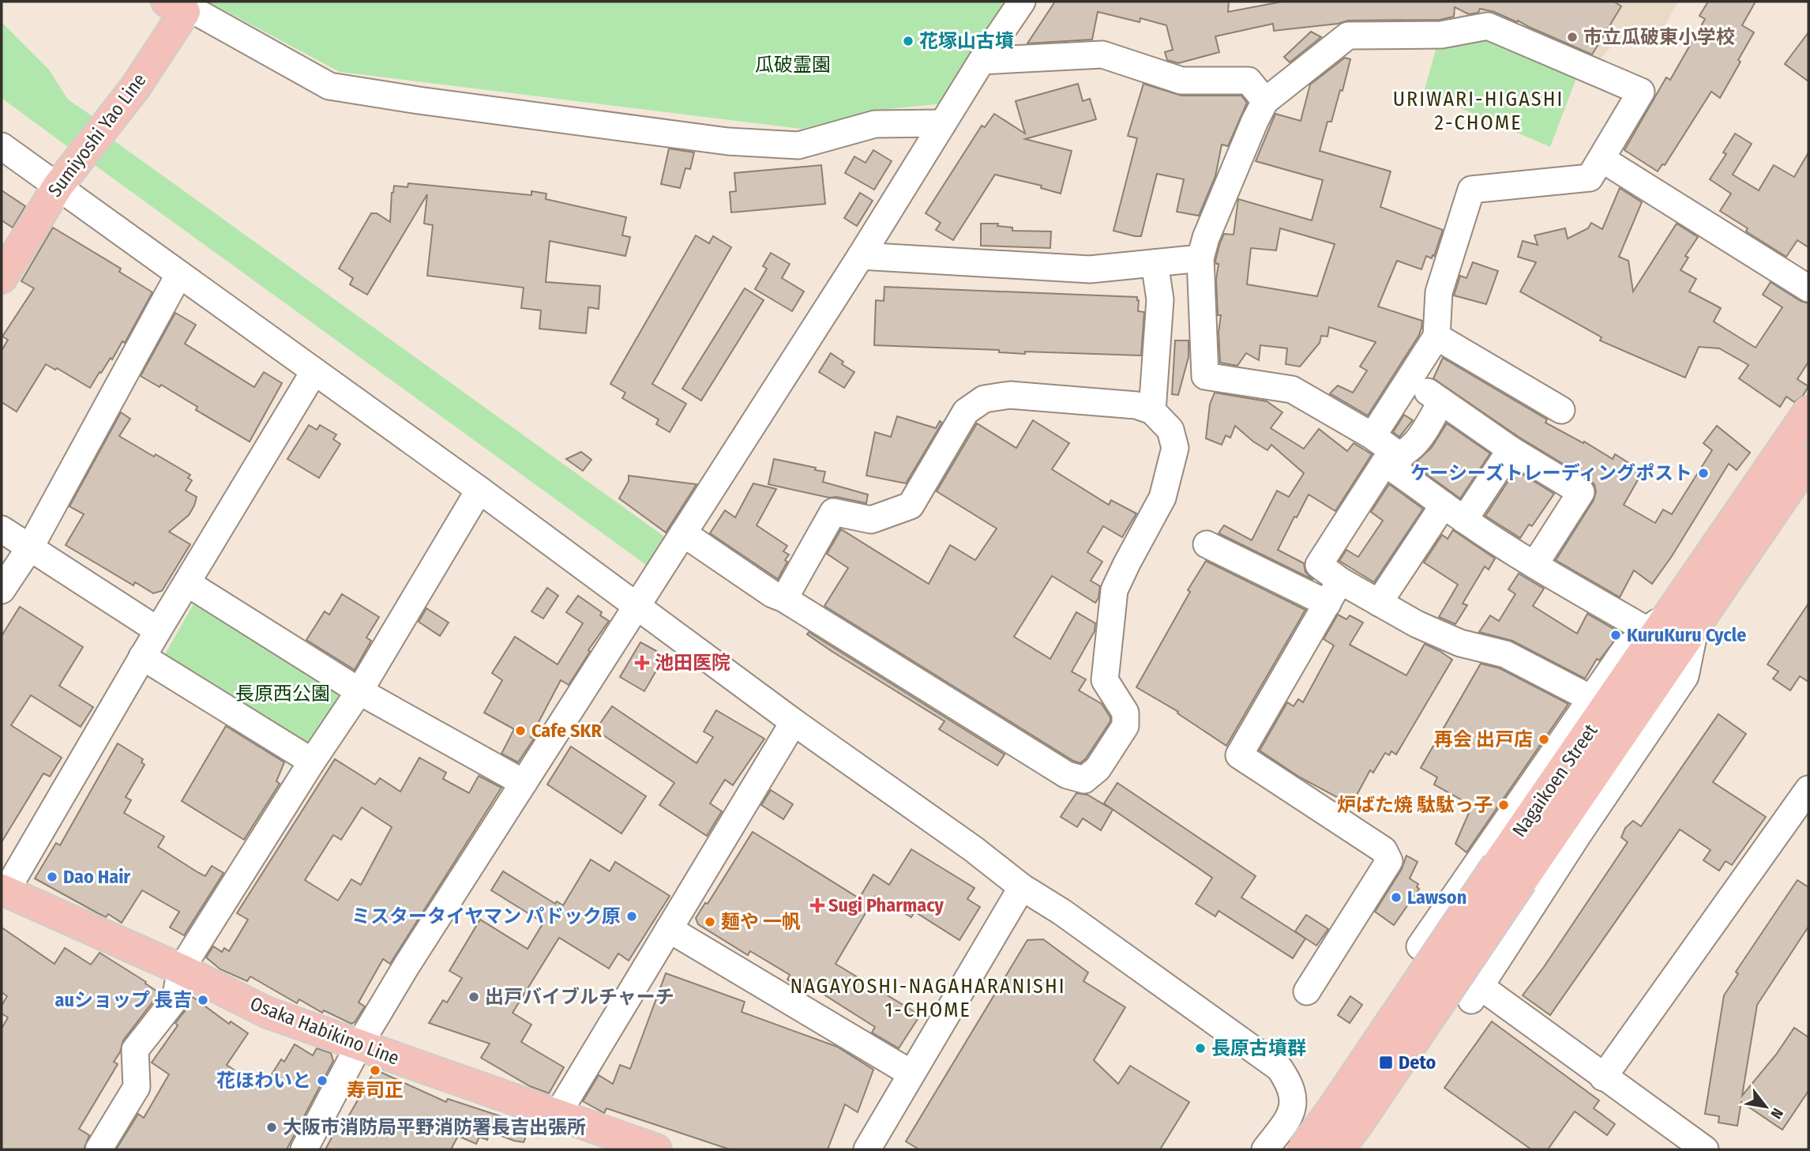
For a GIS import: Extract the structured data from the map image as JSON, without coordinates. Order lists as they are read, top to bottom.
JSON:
{
  "streets": {
    "main road": ["Sumiyoshi Yao Line", "Nagaikoen Street", "Osaka Habikino Line"]
  },
  "districts": ["URIWARI-HIGASHI 2-CHOME", "NAGAYOSHI-NAGAHARANISHI 1-CHOME"],
  "parks": ["瓜破霊園", "長原西公園"],
  "places": {
    "other": [
      "市立瓜破東小学校",
      "花塚山古墳",
      "ケーシーズトレーディングポスト",
      "KuruKuru Cycle",
      "Cafe SKR",
      "再会 出戸店",
      "炉ばた焼 駄駄っ子",
      "Dao Hair",
      "Lawson",
      "ミスタータイヤマン パドック原",
      "麺や 一帆",
      "出戸バイブルチャーチ",
      "auショップ 長吉",
      "長原古墳群",
      "寿司正",
      "花ほわいと",
      "大阪市消防局平野消防署長吉出張所"
    ],
    "health": ["池田医院", "Sugi Pharmacy"],
    "transit": ["Deto"]
  },
  "north": "bottom right"
}
